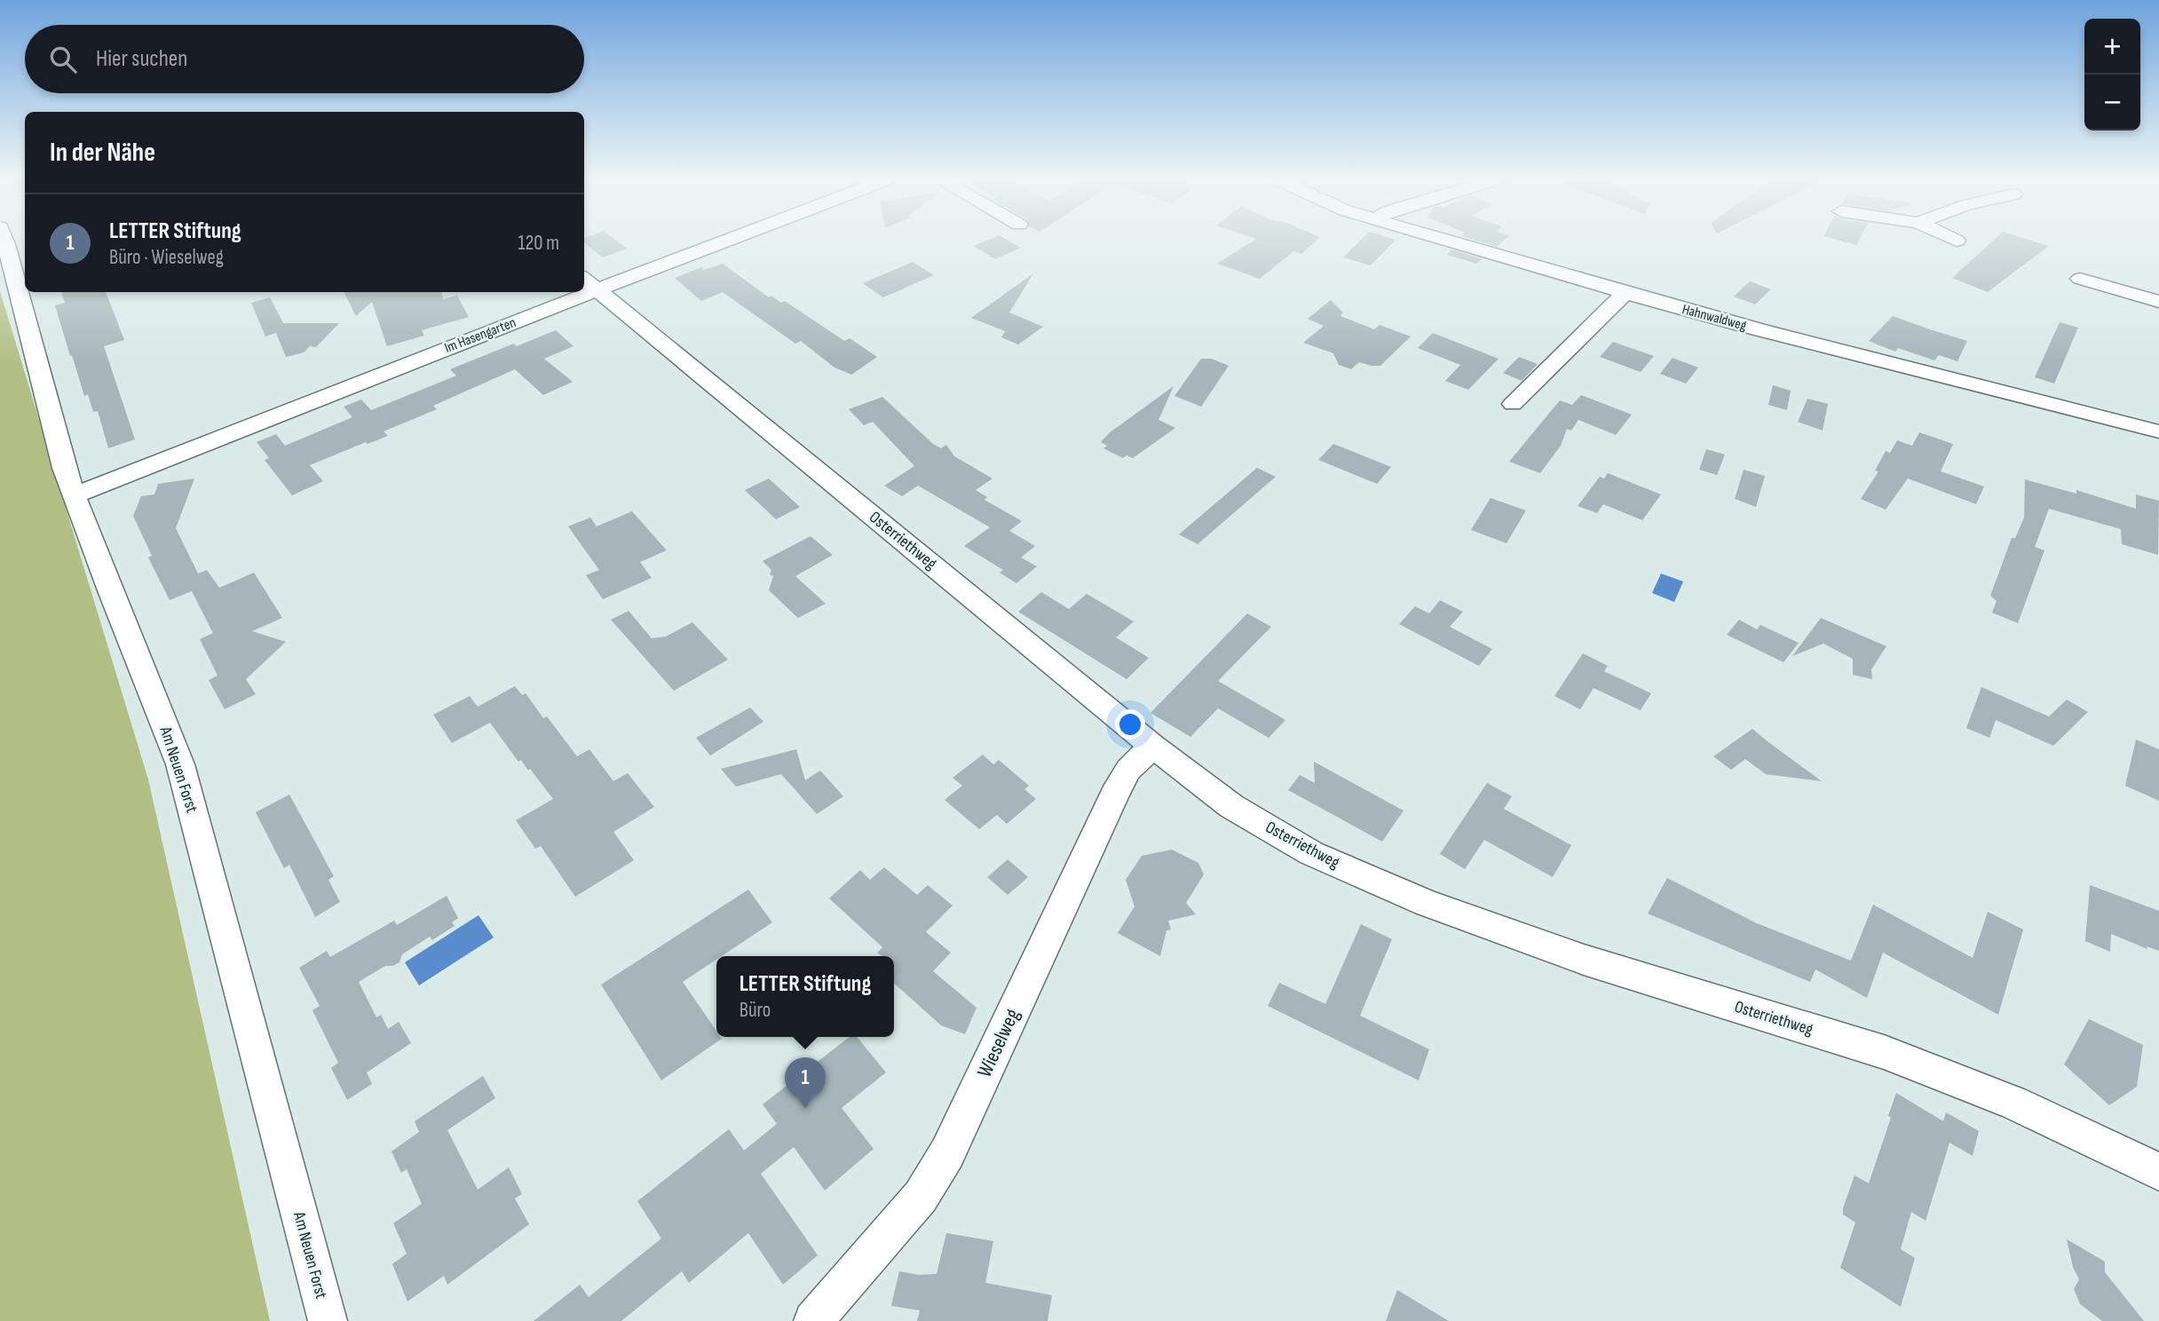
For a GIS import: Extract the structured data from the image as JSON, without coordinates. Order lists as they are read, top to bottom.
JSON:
{
  "streets": {
    "street": [
      "Hahnwaldweg",
      "Im Hasengarten",
      "Osterriethweg",
      "Am Neuen Forst",
      "Wieselweg"
    ]
  },
  "crossings": [
    ["Im Hasengarten", "Osterriethweg"],
    ["Im Hasengarten", "Am Neuen Forst"],
    ["Osterriethweg", "Wieselweg"]
  ],
  "page": {
    "map_buttons": ["+", "−"],
    "search": "Hier suchen",
    "heading": "In der Nähe",
    "list": [
      {
        "mark": "1",
        "name": "LETTER Stiftung",
        "note": "Büro · Wieselweg",
        "value": "120 m"
      }
    ],
    "popup": ["LETTER Stiftung", "Büro"],
    "pins": "1"
  }
}
